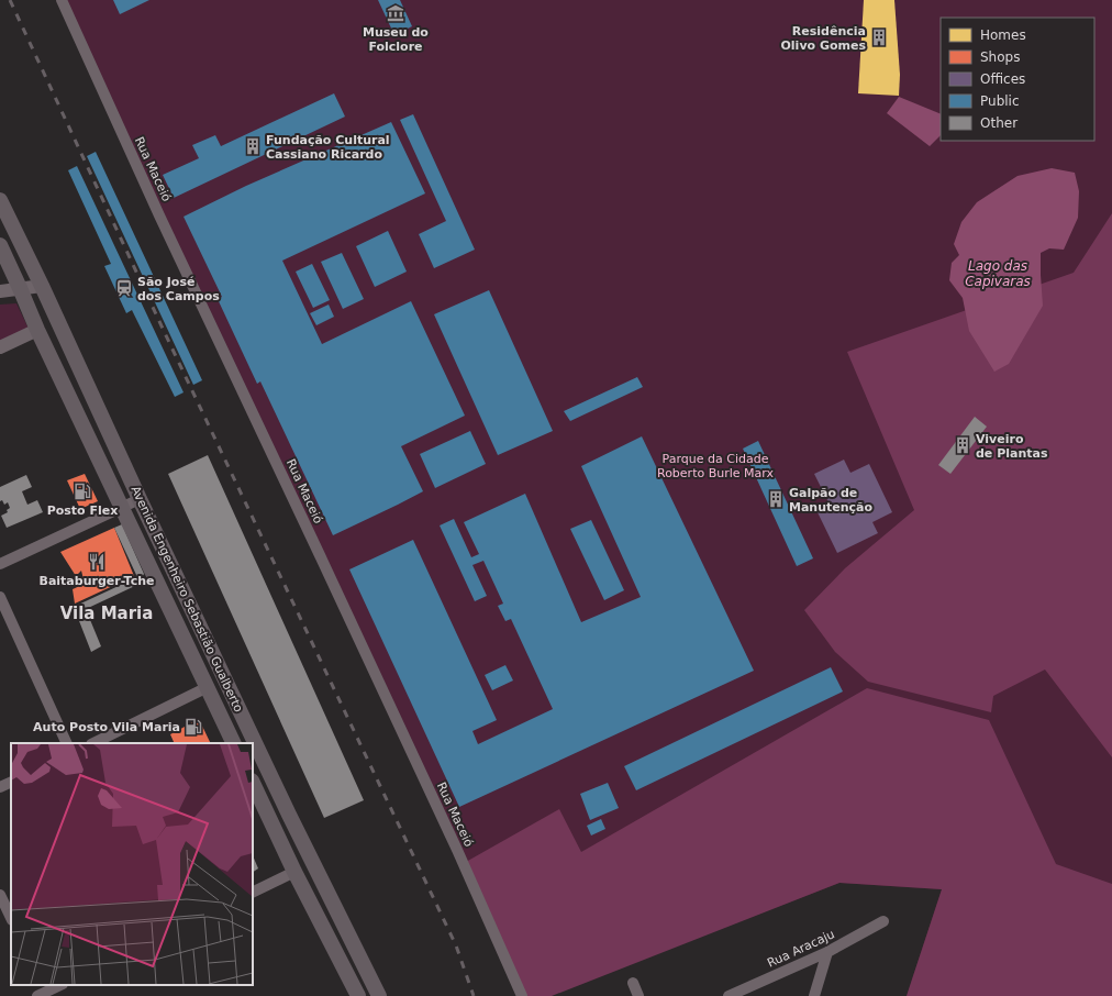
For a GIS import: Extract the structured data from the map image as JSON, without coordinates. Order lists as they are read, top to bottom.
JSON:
{
  "streets": {
    "main road": ["Avenida Engenheiro Sebastião Gualberto"],
    "street": ["Rua Maceió", "Rua Aracaju"]
  },
  "districts": ["Vila Maria"],
  "water": ["Lago das Capivaras"],
  "parks": ["Parque da Cidade Roberto Burle Marx"],
  "places": {
    "museum": ["Museu do Folclore"],
    "building": [
      "Residência Olivo Gomes",
      "Fundação Cultural Cassiano Ricardo",
      "Viveiro de Plantas",
      "Galpão de Manutenção"
    ],
    "station": ["São José dos Campos"],
    "fuel station": ["Posto Flex", "Auto Posto Vila Maria"],
    "restaurant": ["Baitaburger-Tche"]
  },
  "legend": [
    "Homes",
    "Shops",
    "Offices",
    "Public",
    "Other"
  ]
}
